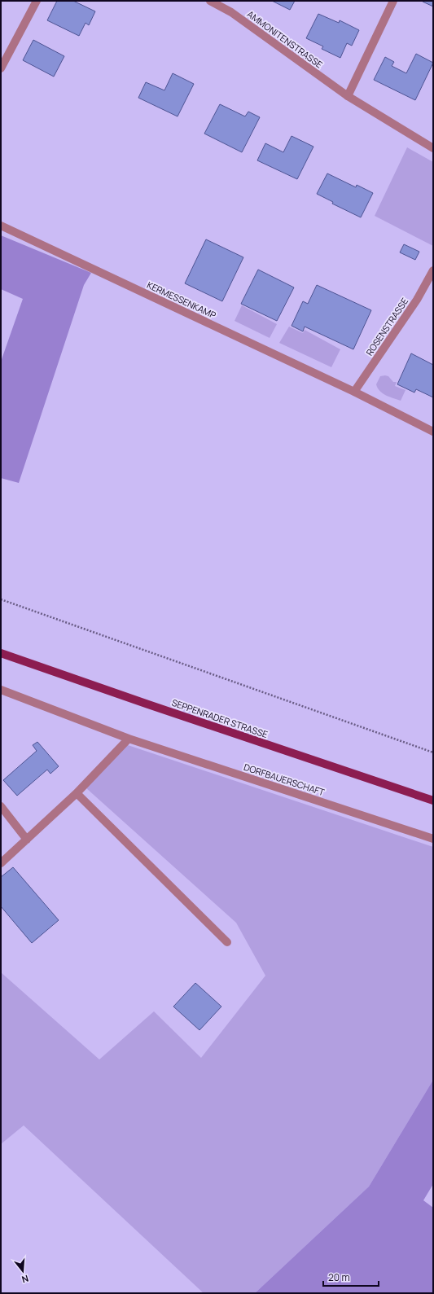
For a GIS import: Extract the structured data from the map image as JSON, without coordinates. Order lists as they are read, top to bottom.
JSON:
{
  "streets": {
    "main road": ["SEPPENRADER STRASSE"],
    "street": [
      "AMMONITENSTRASSE",
      "KERMESSENKAMP",
      "ROSENSTRASSE",
      "DORFBAUERSCHAFT"
    ]
  },
  "crossings": [
    ["KERMESSENKAMP", "ROSENSTRASSE"]
  ],
  "scale_bar": "20 m",
  "north": "bottom"
}
